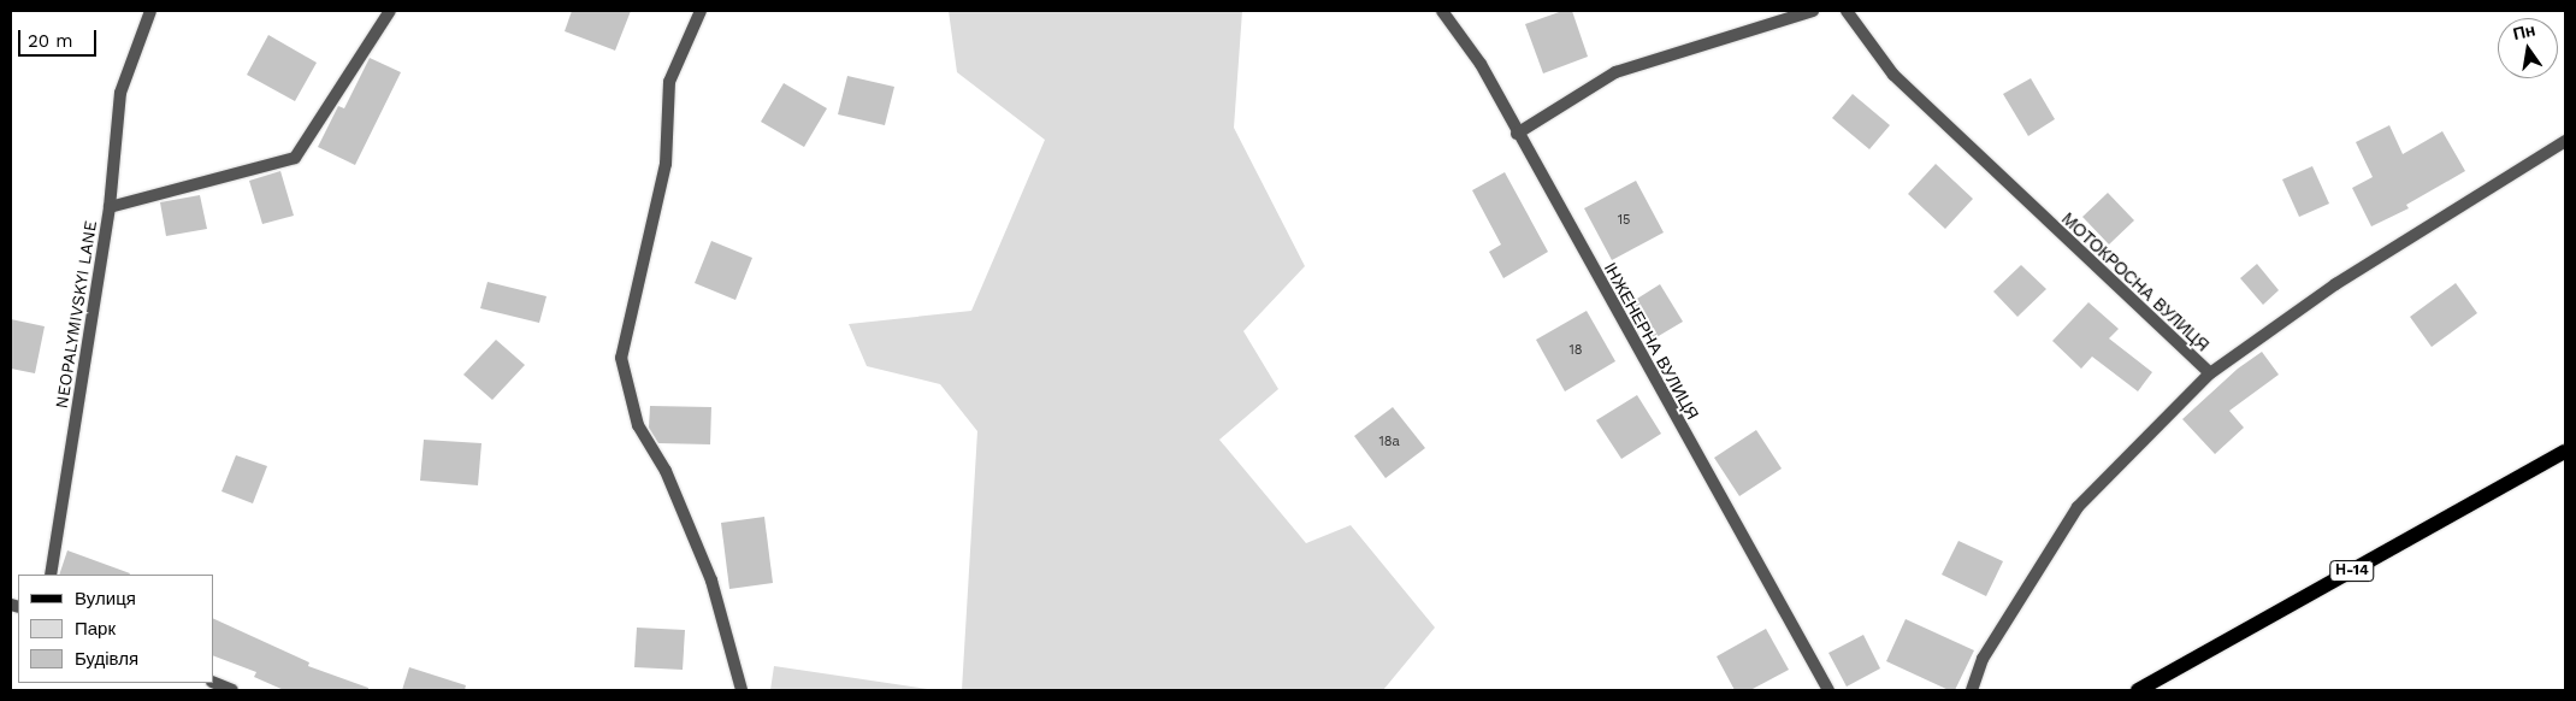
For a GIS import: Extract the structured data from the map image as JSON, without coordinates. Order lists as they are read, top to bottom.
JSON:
{
  "streets": {
    "main road": ["Н-14"],
    "street": ["МОТОКРОСНА ВУЛИЦЯ", "NEOPALYMIVSKYI LANE", "ІНЖЕНЕРНА ВУЛИЦЯ"]
  },
  "house_numbers": ["15", "18", "18а"],
  "legend": ["Вулиця", "Парк", "Будівля"],
  "scale_bar": "20 m",
  "north": "top"
}
